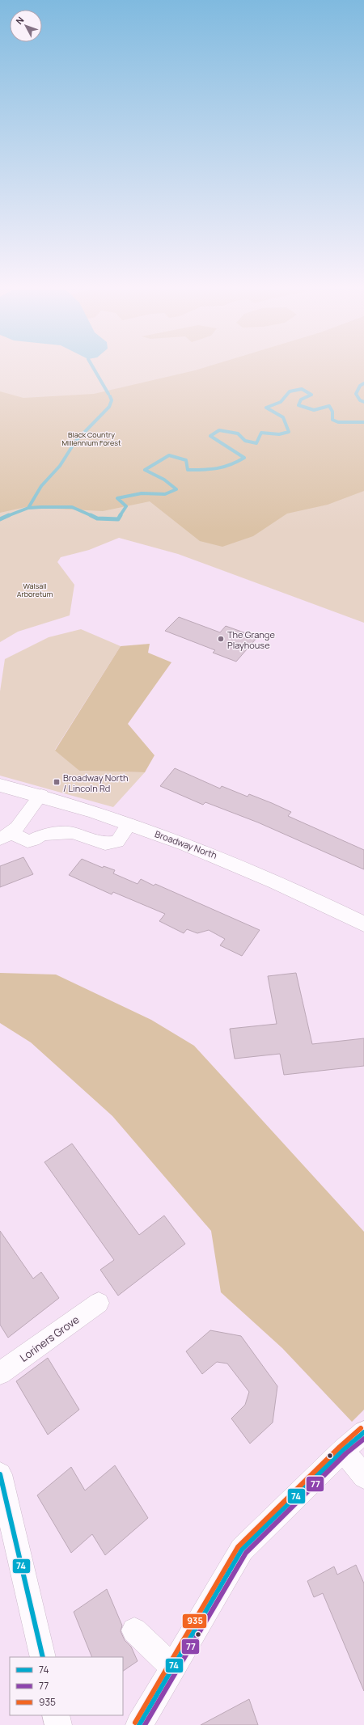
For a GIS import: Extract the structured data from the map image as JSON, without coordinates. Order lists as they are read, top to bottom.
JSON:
{
  "streets": {
    "highway": ["Broadway North"],
    "street": ["Loriners Grove"]
  },
  "parks": ["Black Country Millennium Forest", "Walsall Arboretum"],
  "places": {
    "other": ["The Grange Playhouse"],
    "transit": ["Broadway North / Lincoln Rd"]
  },
  "lines": ["transit line 935", "transit line 74", "transit line 77"],
  "legend": ["74", "77", "935"],
  "north": "top left"
}
